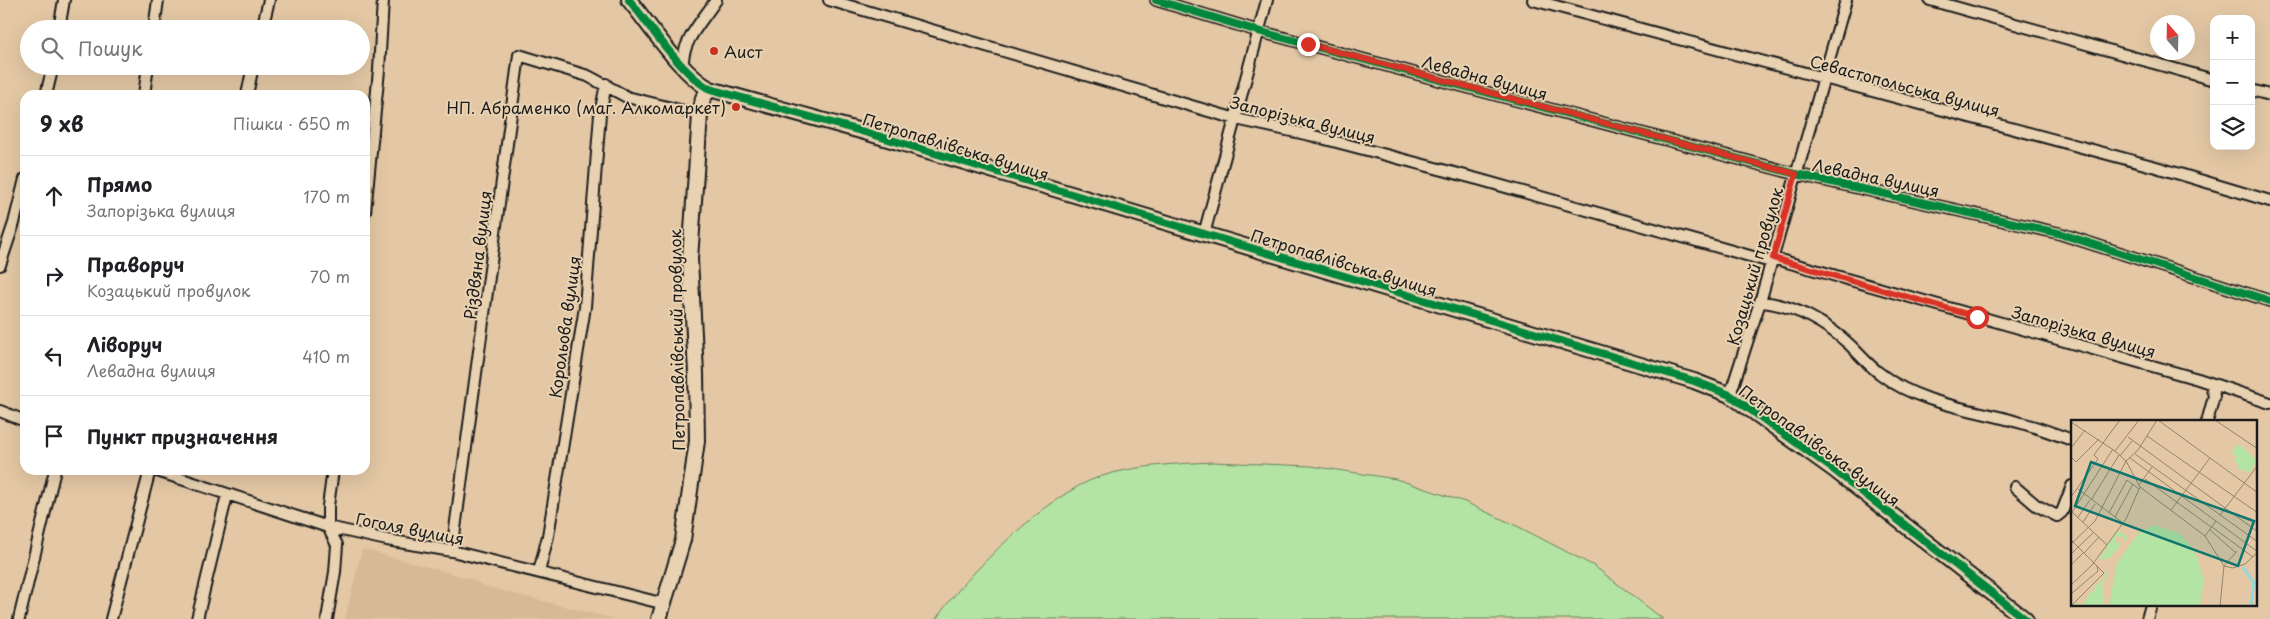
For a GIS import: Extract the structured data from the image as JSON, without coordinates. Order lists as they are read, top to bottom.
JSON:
{
  "streets": {
    "street": [
      "Левадна вулиця",
      "Севастопольська вулиця",
      "Запорізька вулиця",
      "Петропавлівська вулиця",
      "Різдвяна вулиця",
      "Козацький провулок",
      "Корольова вулиця",
      "Петропавлівський провулок",
      "Гоголя вулиця"
    ]
  },
  "crossings": [
    ["Левадна вулиця", "Козацький провулок"],
    ["Севастопольська вулиця", "Козацький провулок"],
    ["Запорізька вулиця", "Козацький провулок"],
    ["Петропавлівська вулиця", "Козацький провулок"],
    ["Петропавлівська вулиця", "Петропавлівський провулок"],
    ["Різдвяна вулиця", "Корольова вулиця"],
    ["Різдвяна вулиця", "Гоголя вулиця"],
    ["Корольова вулиця", "Гоголя вулиця"],
    ["Петропавлівський провулок", "Гоголя вулиця"]
  ],
  "places": ["Аист", "НП. Абраменко (маг. Алкомаркет)"],
  "north": "top",
  "page": {
    "map_buttons": ["+", "−"],
    "search": "Пошук",
    "heading": ["9 хв", "Пішки · 650 m"],
    "list": [
      ["Прямо", "Запорізька вулиця", "170 m"],
      ["Праворуч", "Козацький провулок", "70 m"],
      ["Ліворуч", "Левадна вулиця", "410 m"],
      "Пункт призначення"
    ]
  }
}
